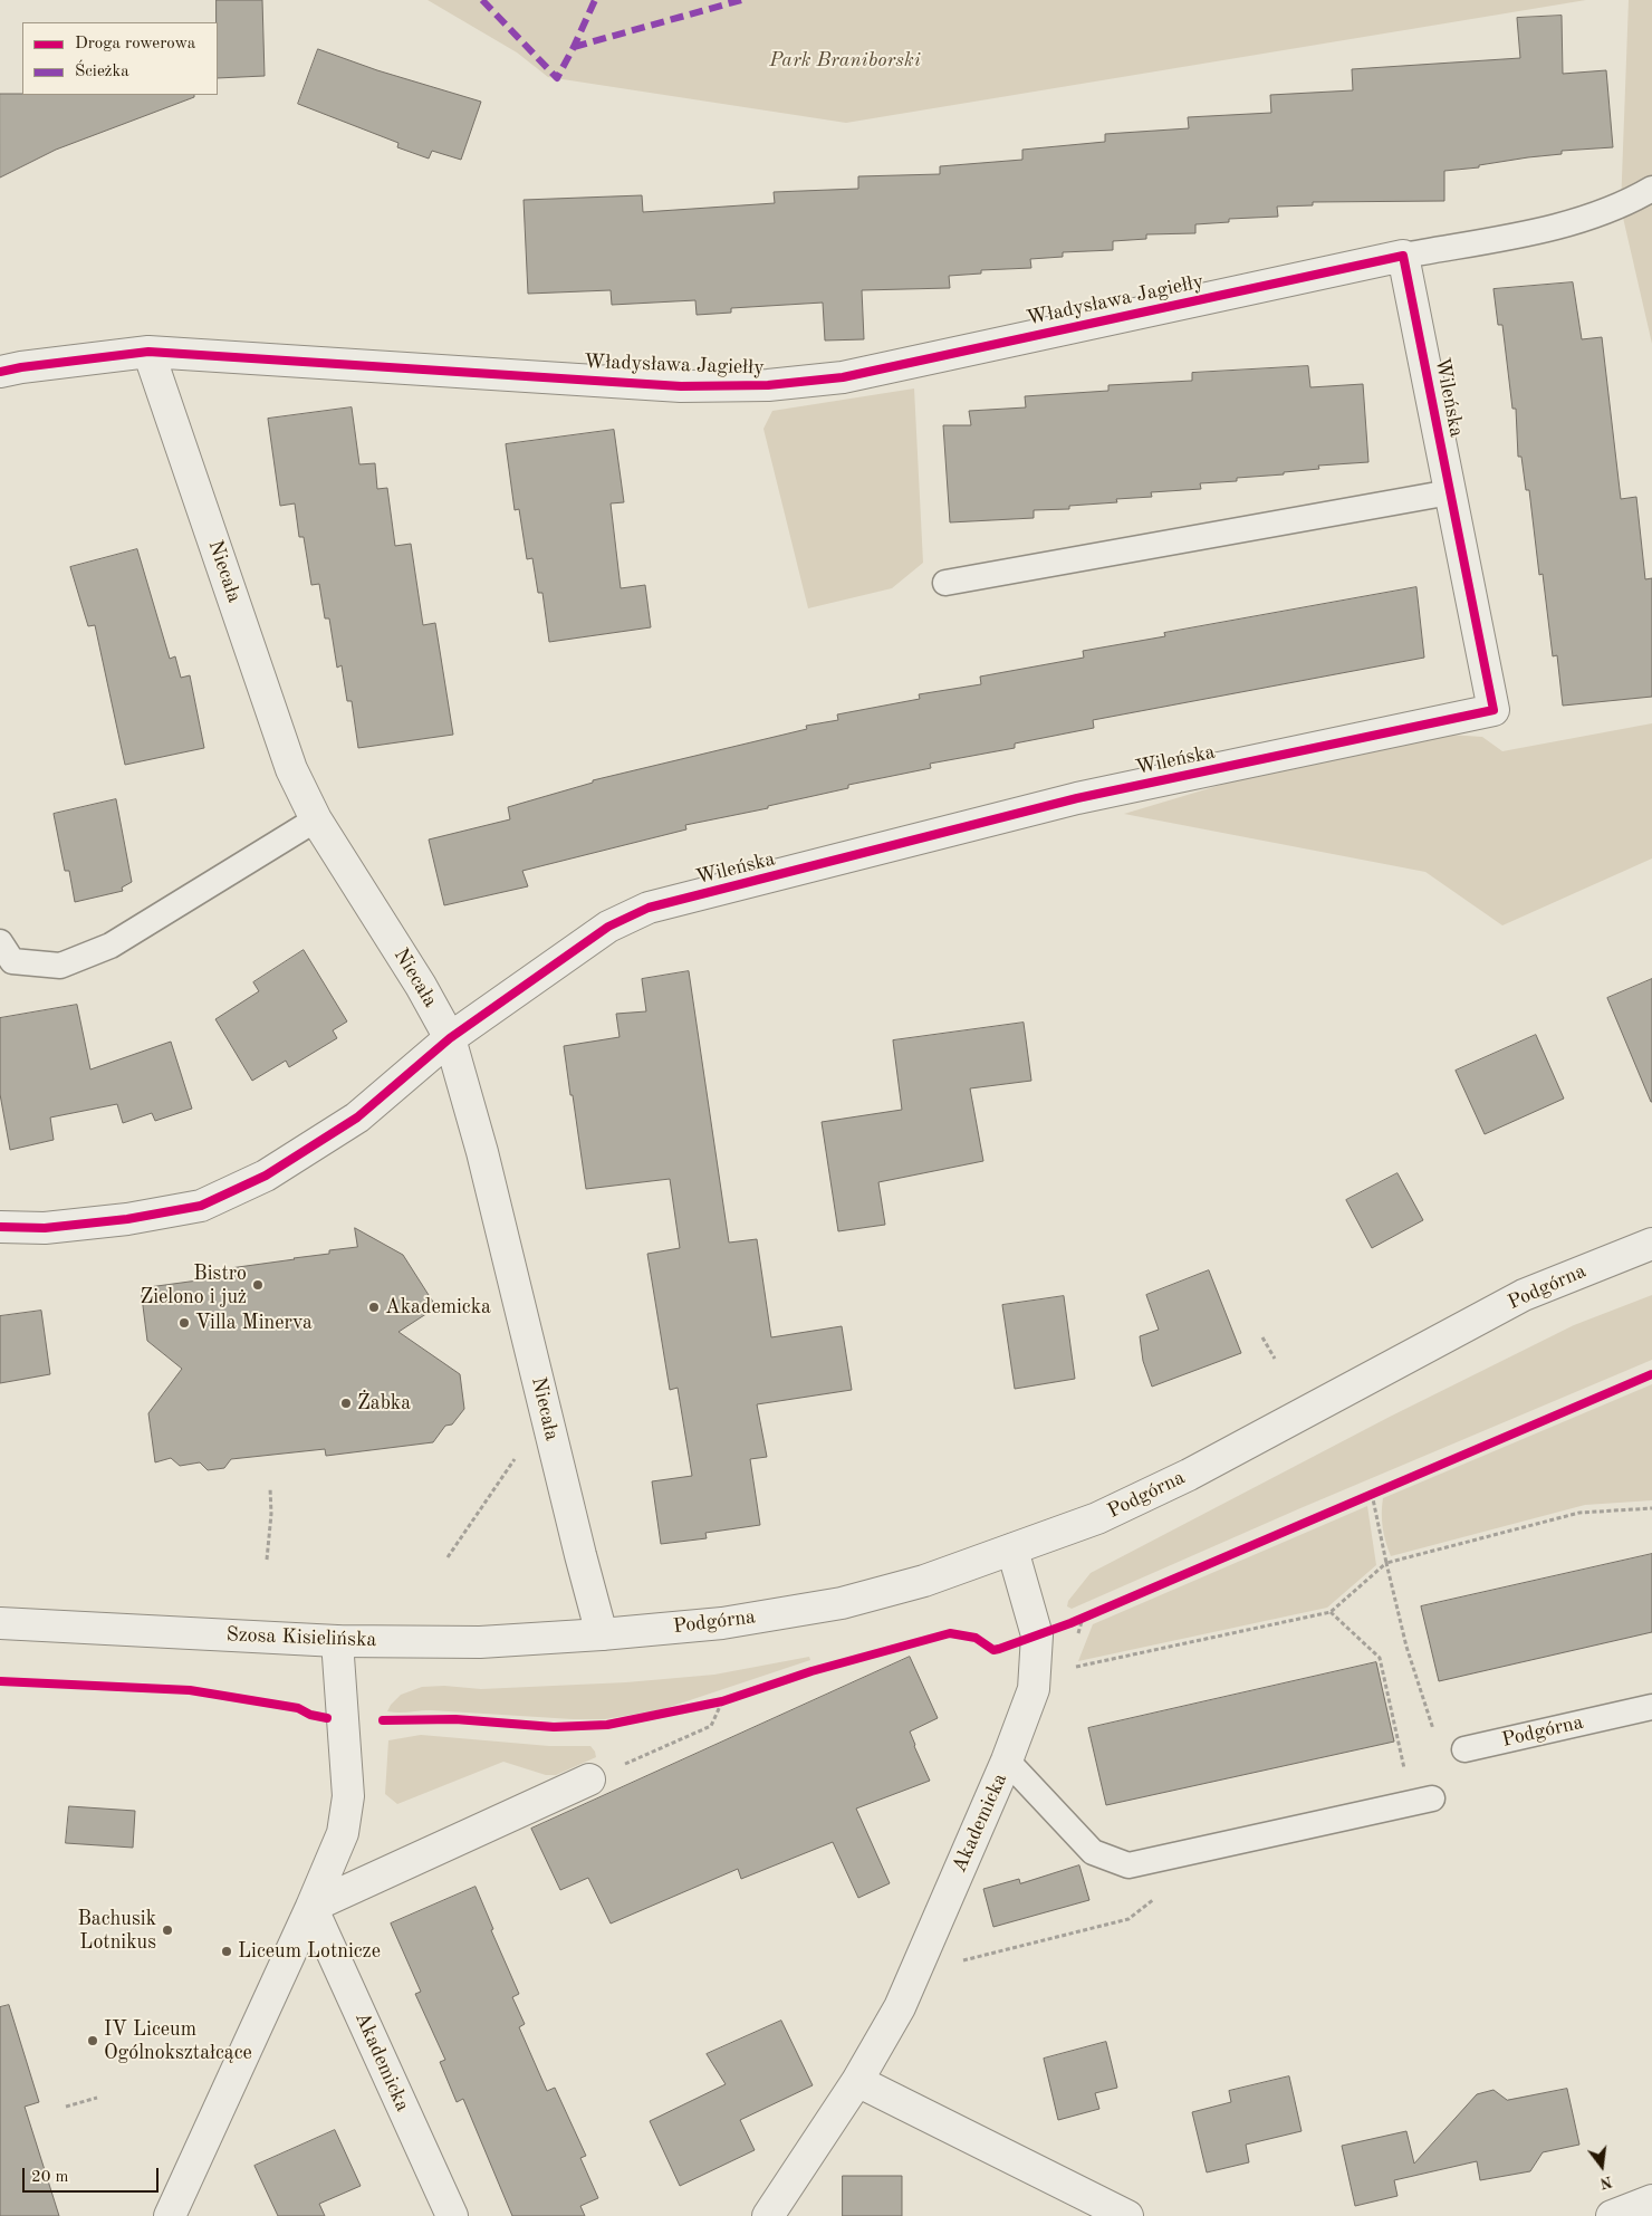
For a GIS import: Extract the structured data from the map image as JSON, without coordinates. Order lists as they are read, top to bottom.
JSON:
{
  "streets": {
    "street": [
      "Władysława Jagiełły",
      "Wileńska",
      "Niecała",
      "Podgórna",
      "Szosa Kisielińska",
      "Akademicka"
    ]
  },
  "crossings": [
    ["Władysława Jagiełły", "Wileńska"],
    ["Władysława Jagiełły", "Niecała"],
    ["Wileńska", "Niecała"],
    ["Niecała", "Podgórna"],
    ["Niecała", "Szosa Kisielińska"],
    ["Podgórna", "Szosa Kisielińska"],
    ["Podgórna", "Akademicka"]
  ],
  "parks": ["Park Braniborski"],
  "places": [
    "Bistro Zielono i już",
    "Akademicka",
    "Villa Minerva",
    "Żabka",
    "Bachusik Lotnikus",
    "Liceum Lotnicze",
    "IV Liceum Ogólnokształcące"
  ],
  "legend": ["Droga rowerowa", "Ścieżka"],
  "scale_bar": "20 m",
  "north": "bottom"
}
